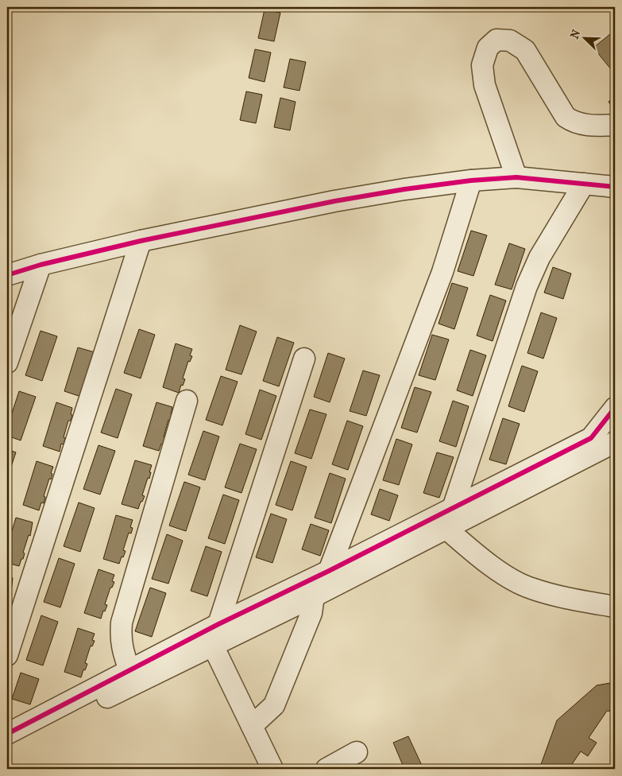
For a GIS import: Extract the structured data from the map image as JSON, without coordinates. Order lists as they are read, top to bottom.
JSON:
{
  "north": "top left"
}
